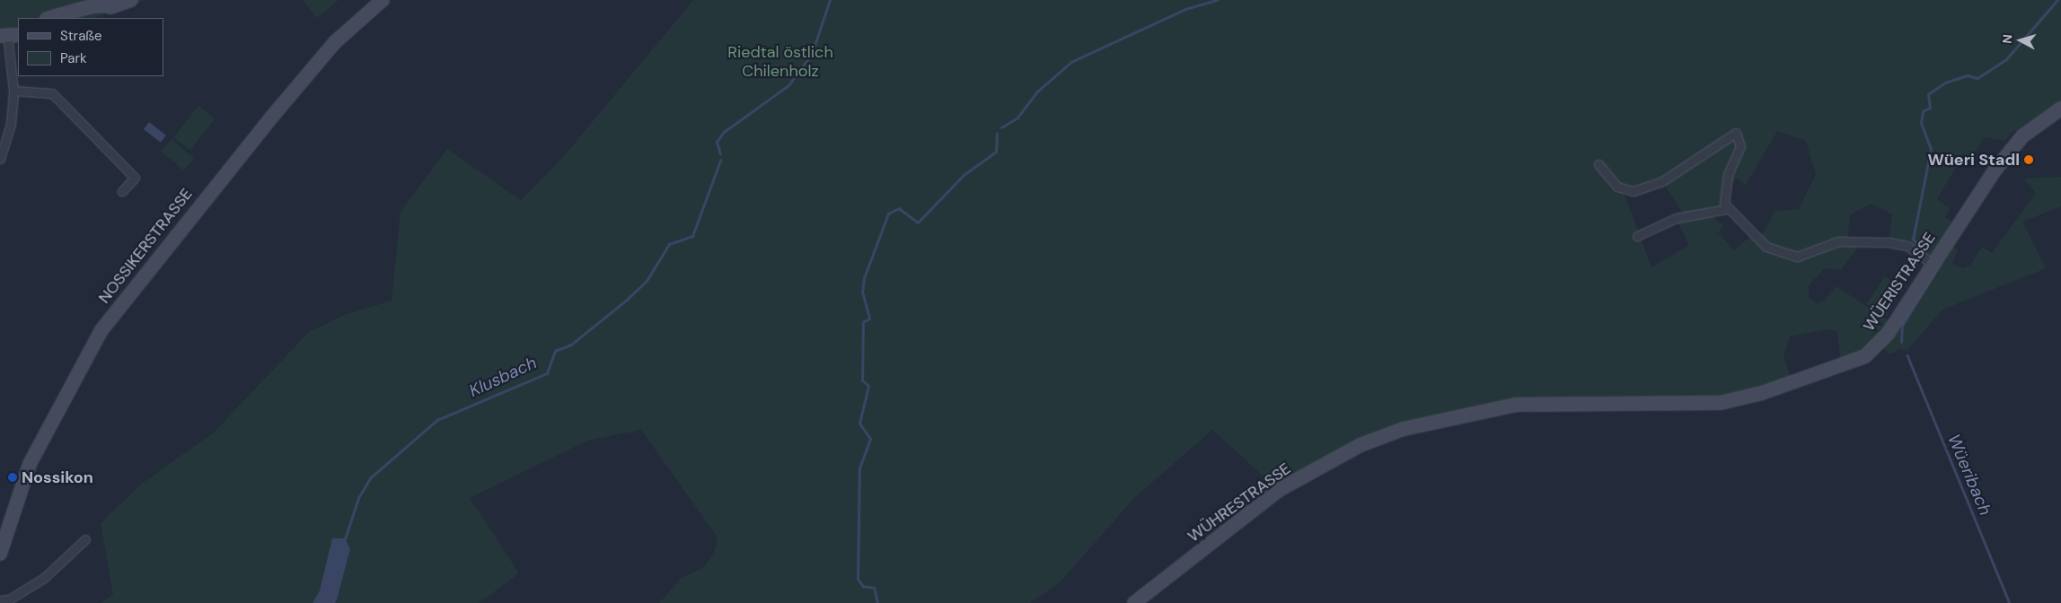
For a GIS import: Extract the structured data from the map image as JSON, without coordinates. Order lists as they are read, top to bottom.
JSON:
{
  "streets": {
    "street": ["NOSSIKERSTRASSE", "WÜERISTRASSE", "WÜHRESTRASSE"]
  },
  "crossings": [
    ["WÜERISTRASSE", "WÜHRESTRASSE"]
  ],
  "water": ["Klusbach", "Wüeribach"],
  "parks": ["Riedtal östlich Chilenholz"],
  "places": ["Wüeri Stadl", "Nossikon"],
  "legend": ["Straße", "Park"],
  "north": "left"
}
